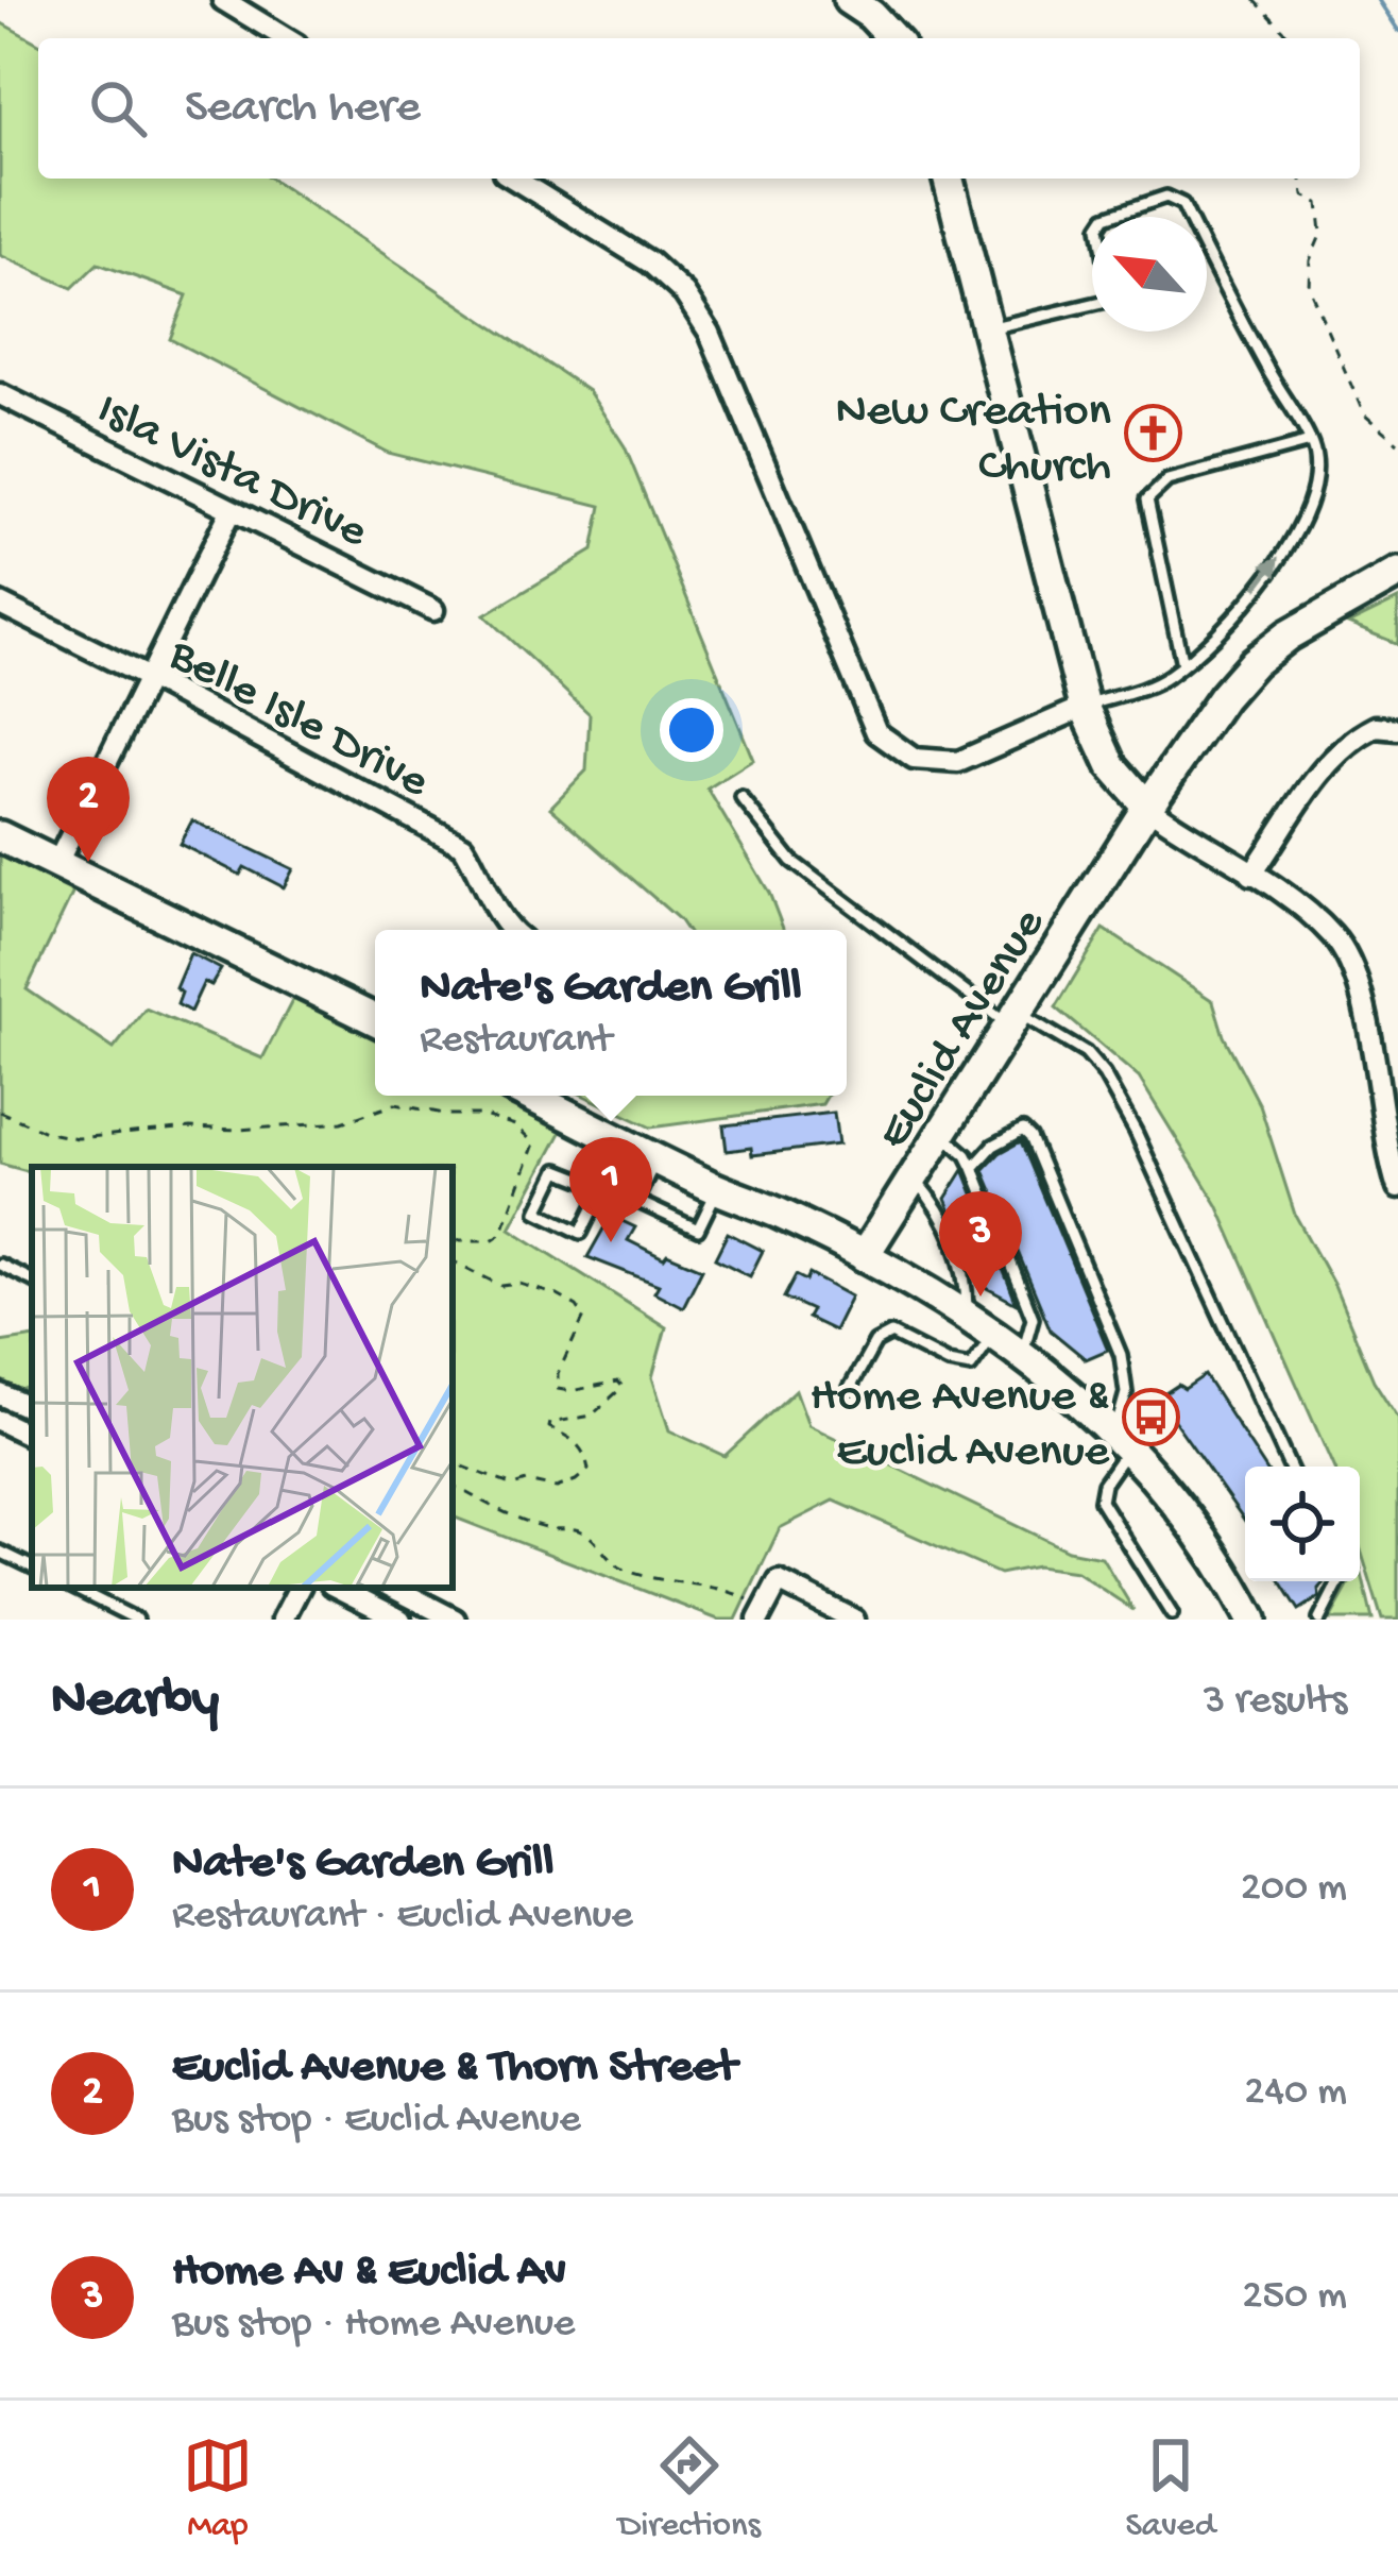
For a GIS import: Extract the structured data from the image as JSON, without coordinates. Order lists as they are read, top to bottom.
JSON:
{
  "streets": {
    "main road": ["Euclid Avenue"],
    "street": ["Isla Vista Drive", "Belle Isle Drive"]
  },
  "places": {
    "church": ["New Creation Church"],
    "bus stop": ["Home Avenue & Euclid Avenue"]
  },
  "north": "top left",
  "page": {
    "search": "Search here",
    "pins": ["2", "1", "3"],
    "popup": ["Nate's Garden Grill", "Restaurant"],
    "heading": ["Nearby", "3 results"],
    "list": [
      {
        "mark": "1",
        "name": "Nate's Garden Grill",
        "note": "Restaurant · Euclid Avenue",
        "value": "200 m"
      },
      {
        "mark": "2",
        "name": "Euclid Avenue & Thorn Street",
        "note": "Bus stop · Euclid Avenue",
        "value": "240 m"
      },
      {
        "mark": "3",
        "name": "Home Av & Euclid Av",
        "note": "Bus stop · Home Avenue",
        "value": "250 m"
      }
    ],
    "nav": ["Map", "Directions", "Saved"]
  }
}
